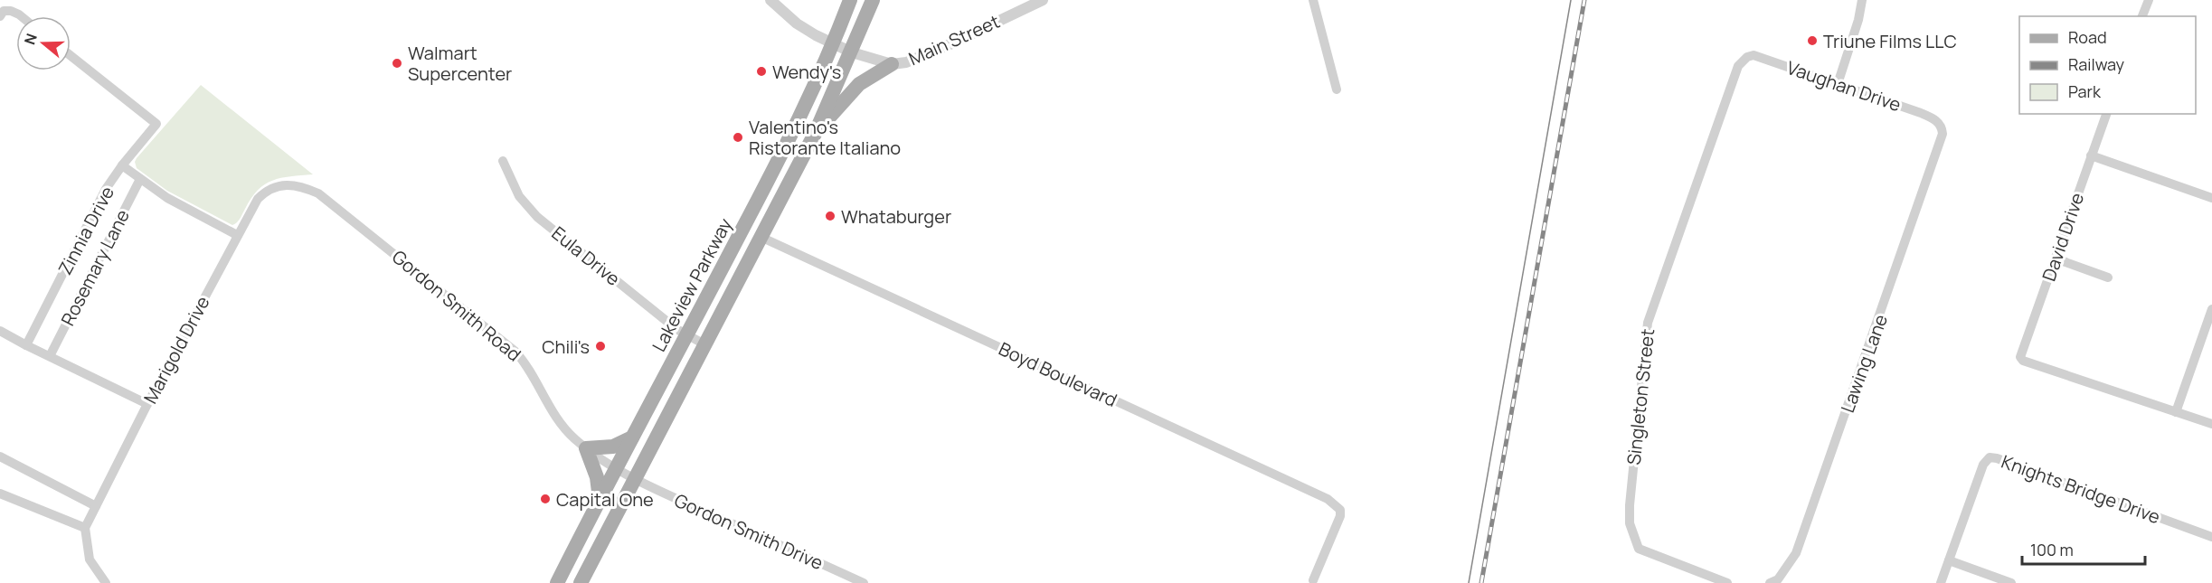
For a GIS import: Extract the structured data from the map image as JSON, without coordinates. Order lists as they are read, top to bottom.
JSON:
{
  "streets": {
    "main road": ["Lakeview Parkway"],
    "street": [
      "Main Street",
      "Vaughan Drive",
      "Zinnia Drive",
      "David Drive",
      "Eula Drive",
      "Rosemary Lane",
      "Gordon Smith Road",
      "Marigold Drive",
      "Lawing Lane",
      "Boyd Boulevard",
      "Singleton Street",
      "Knights Bridge Drive",
      "Gordon Smith Drive"
    ]
  },
  "crossings": [
    ["Main Street", "Lakeview Parkway"],
    ["Vaughan Drive", "Lawing Lane"],
    ["Vaughan Drive", "Singleton Street"],
    ["Eula Drive", "Lakeview Parkway"],
    ["Lakeview Parkway", "Gordon Smith Road"],
    ["Gordon Smith Road", "Marigold Drive"],
    ["Gordon Smith Road", "Gordon Smith Drive"]
  ],
  "places": [
    "Triune Films LLC",
    "Walmart Supercenter",
    "Wendy's",
    "Valentino's Ristorante Italiano",
    "Whataburger",
    "Chili's",
    "Capital One"
  ],
  "legend": ["Road", "Railway", "Park"],
  "scale_bar": "100 m",
  "north": "left"
}
